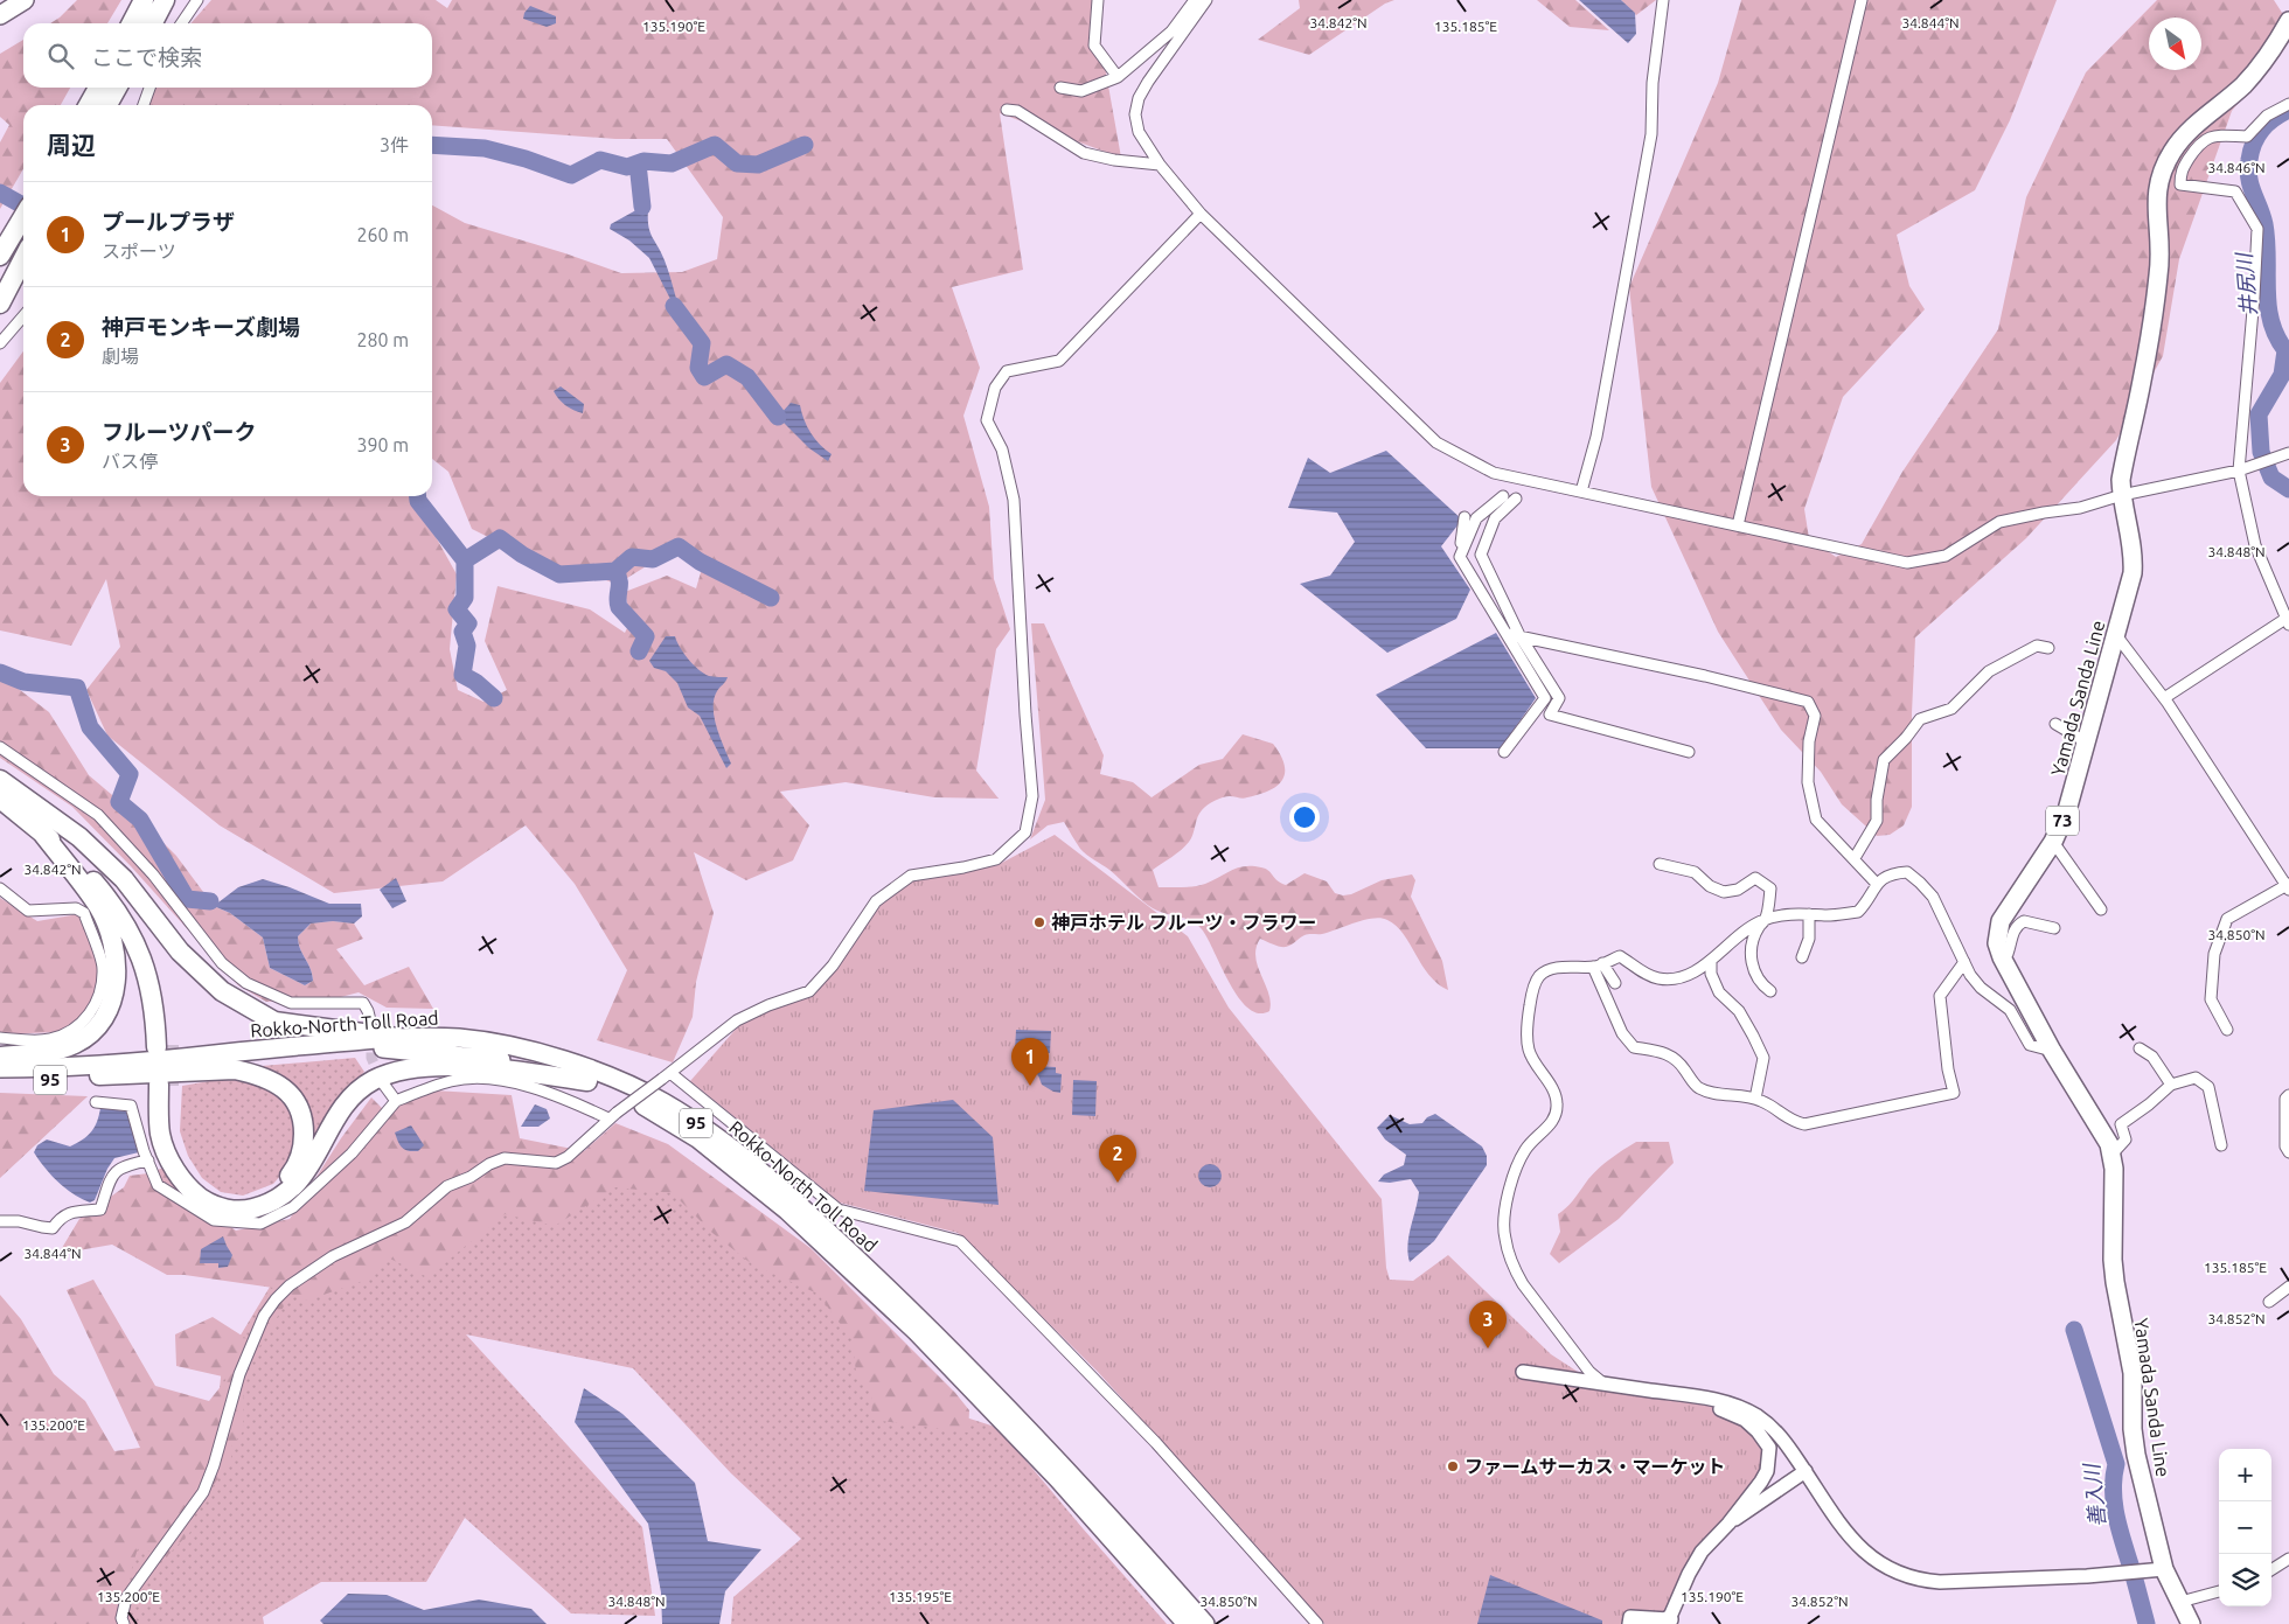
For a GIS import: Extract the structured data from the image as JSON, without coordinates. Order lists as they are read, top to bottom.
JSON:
{
  "streets": {
    "main road": [
      "Yamada Sanda Line",
      "73",
      "Rokko-North Toll Road",
      "95"
    ]
  },
  "water": ["井尻川", "善入川"],
  "places": ["神戸ホテル フルーツ・フラワー", "ファームサーカス・マーケット"],
  "north": "bottom right",
  "page": {
    "search": "ここで検索",
    "heading": ["周辺", "3件"],
    "list": [
      {
        "mark": "1",
        "name": "プールプラザ",
        "note": "スポーツ",
        "value": "260 m"
      },
      {
        "mark": "2",
        "name": "神戸モンキーズ劇場",
        "note": "劇場",
        "value": "280 m"
      },
      {
        "mark": "3",
        "name": "フルーツパーク",
        "note": "バス停",
        "value": "390 m"
      }
    ],
    "pins": ["1", "2", "3"],
    "map_buttons": ["+", "−"]
  },
  "coordinates": [
    "34.842°N",
    "34.844°N",
    "135.185°E",
    "135.190°E",
    "34.846°N",
    "34.848°N",
    "34.850°N",
    "34.852°N",
    "135.200°E",
    "135.195°E"
  ]
}
